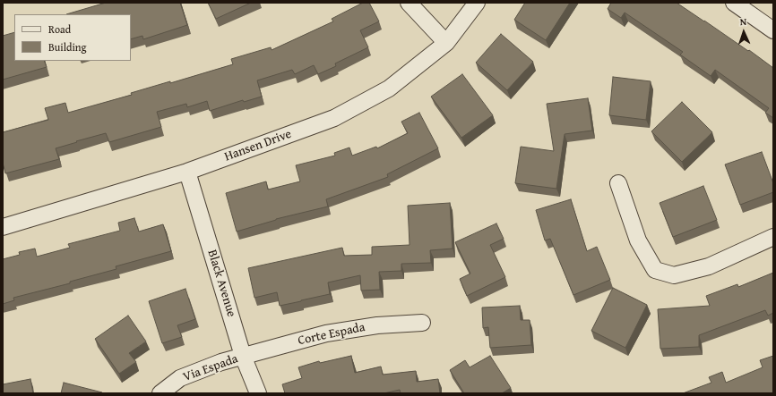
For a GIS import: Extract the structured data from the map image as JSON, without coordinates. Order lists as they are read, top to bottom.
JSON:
{
  "streets": {
    "street": [
      "Hansen Drive",
      "Black Avenue",
      "Corte Espada",
      "Via Espada"
    ]
  },
  "crossings": [
    ["Hansen Drive", "Black Avenue"],
    ["Black Avenue", "Corte Espada"],
    ["Black Avenue", "Via Espada"],
    ["Corte Espada", "Via Espada"]
  ],
  "legend": ["Road", "Building"],
  "north": "top"
}
